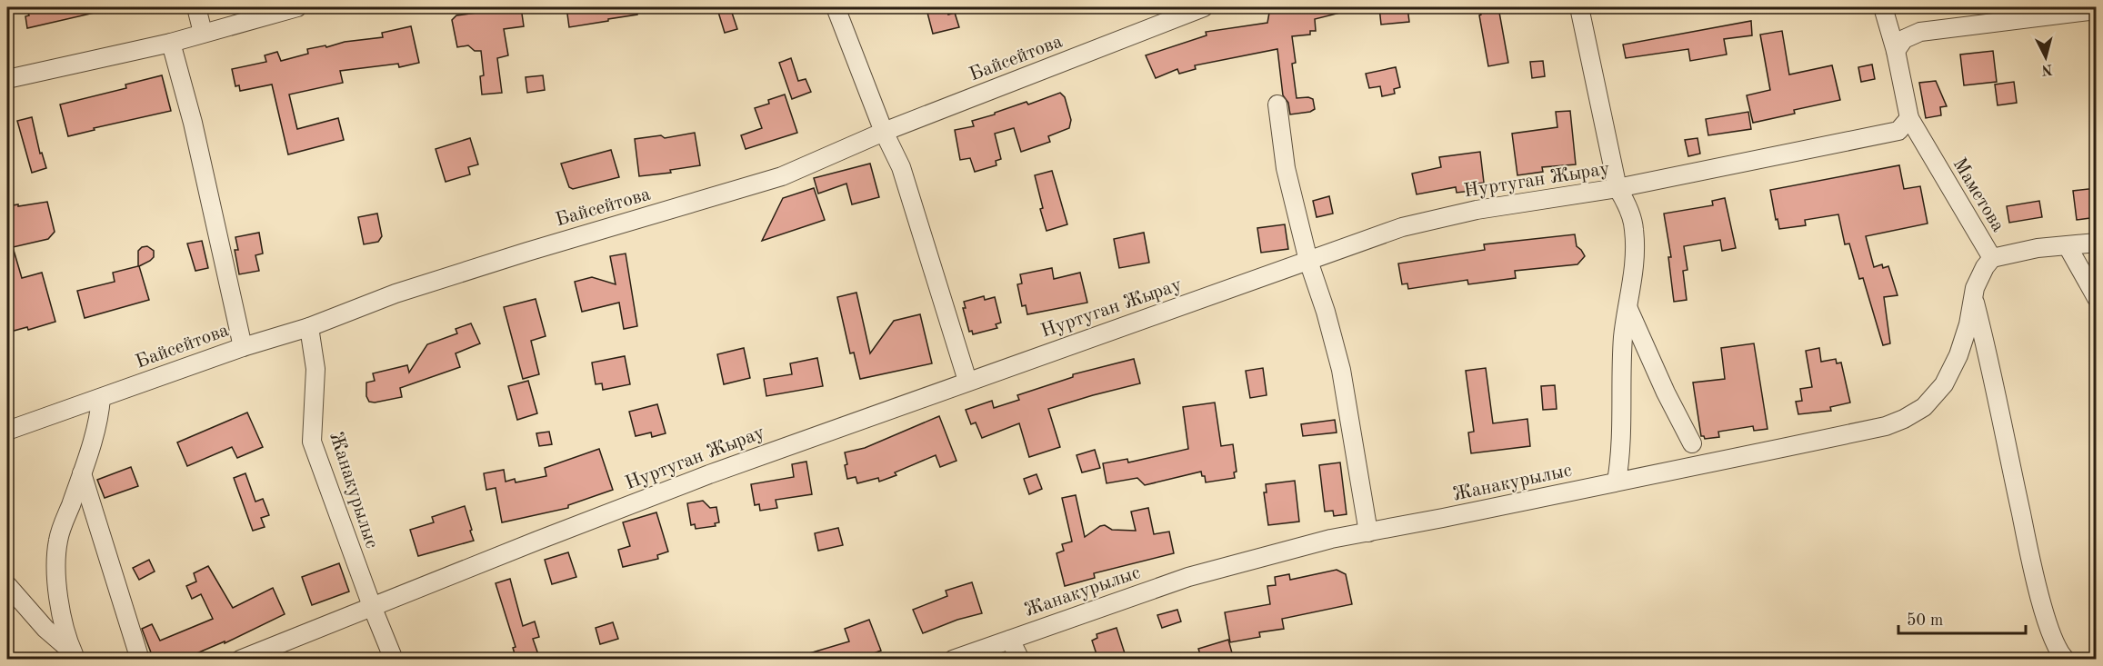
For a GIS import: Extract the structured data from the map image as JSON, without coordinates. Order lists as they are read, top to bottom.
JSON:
{
  "streets": {
    "street": [
      "Байсейтова",
      "Нуртуган Жырау",
      "Маметова",
      "Жанакурылыс"
    ]
  },
  "crossings": [
    ["Байсейтова", "Жанакурылыс"],
    ["Нуртуган Жырау", "Маметова"],
    ["Нуртуган Жырау", "Жанакурылыс"],
    ["Маметова", "Жанакурылыс"]
  ],
  "scale_bar": "50 m",
  "north": "bottom"
}
